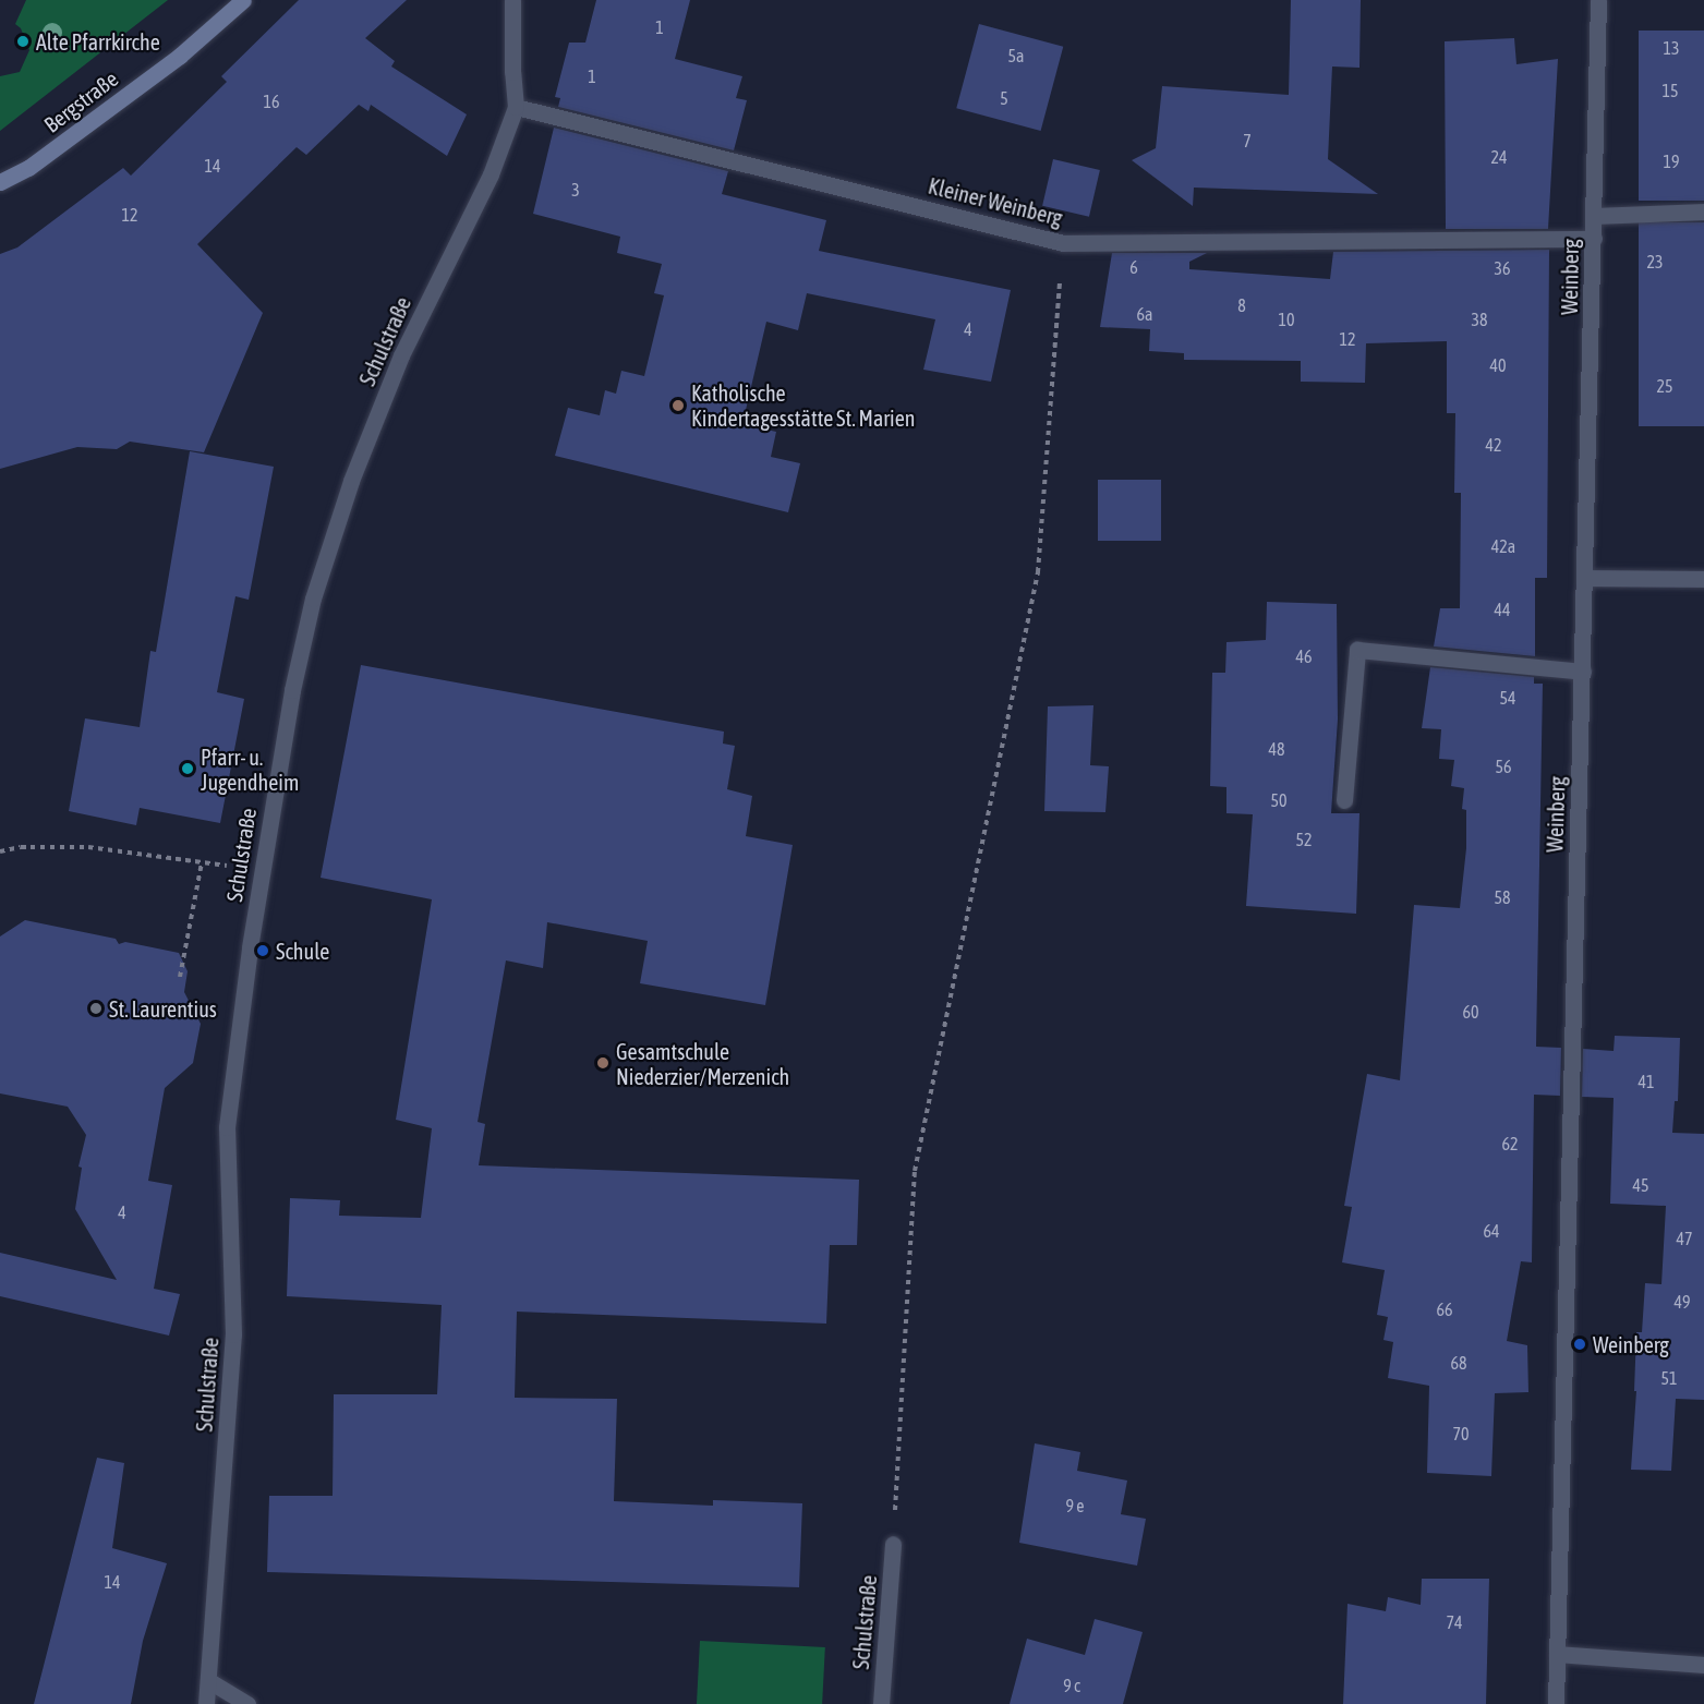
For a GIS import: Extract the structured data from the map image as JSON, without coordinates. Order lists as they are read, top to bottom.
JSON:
{
  "streets": {
    "street": [
      "Bergstraße",
      "Kleiner Weinberg",
      "Weinberg",
      "Schulstraße"
    ]
  },
  "crossings": [
    ["Kleiner Weinberg", "Weinberg"],
    ["Kleiner Weinberg", "Schulstraße"]
  ],
  "places": [
    "Alte Pfarrkirche",
    "Katholische Kindertagesstätte St. Marien",
    "Pfarr- u. Jugendheim",
    "Schule",
    "St. Laurentius",
    "Gesamtschule Niederzier/Merzenich",
    "Weinberg"
  ],
  "house_numbers": [
    "1",
    "13",
    "5a",
    "1",
    "15",
    "5",
    "16",
    "7",
    "24",
    "19",
    "14",
    "3",
    "12",
    "23",
    "6",
    "36",
    "8",
    "6a",
    "10",
    "38",
    "4",
    "12",
    "40",
    "25",
    "42",
    "42a",
    "44",
    "46",
    "54",
    "48",
    "56",
    "50",
    "52",
    "58",
    "60",
    "41",
    "62",
    "45",
    "4",
    "64",
    "47",
    "49",
    "66",
    "68",
    "51",
    "70",
    "9 e",
    "14",
    "74",
    "9 c"
  ]
}
